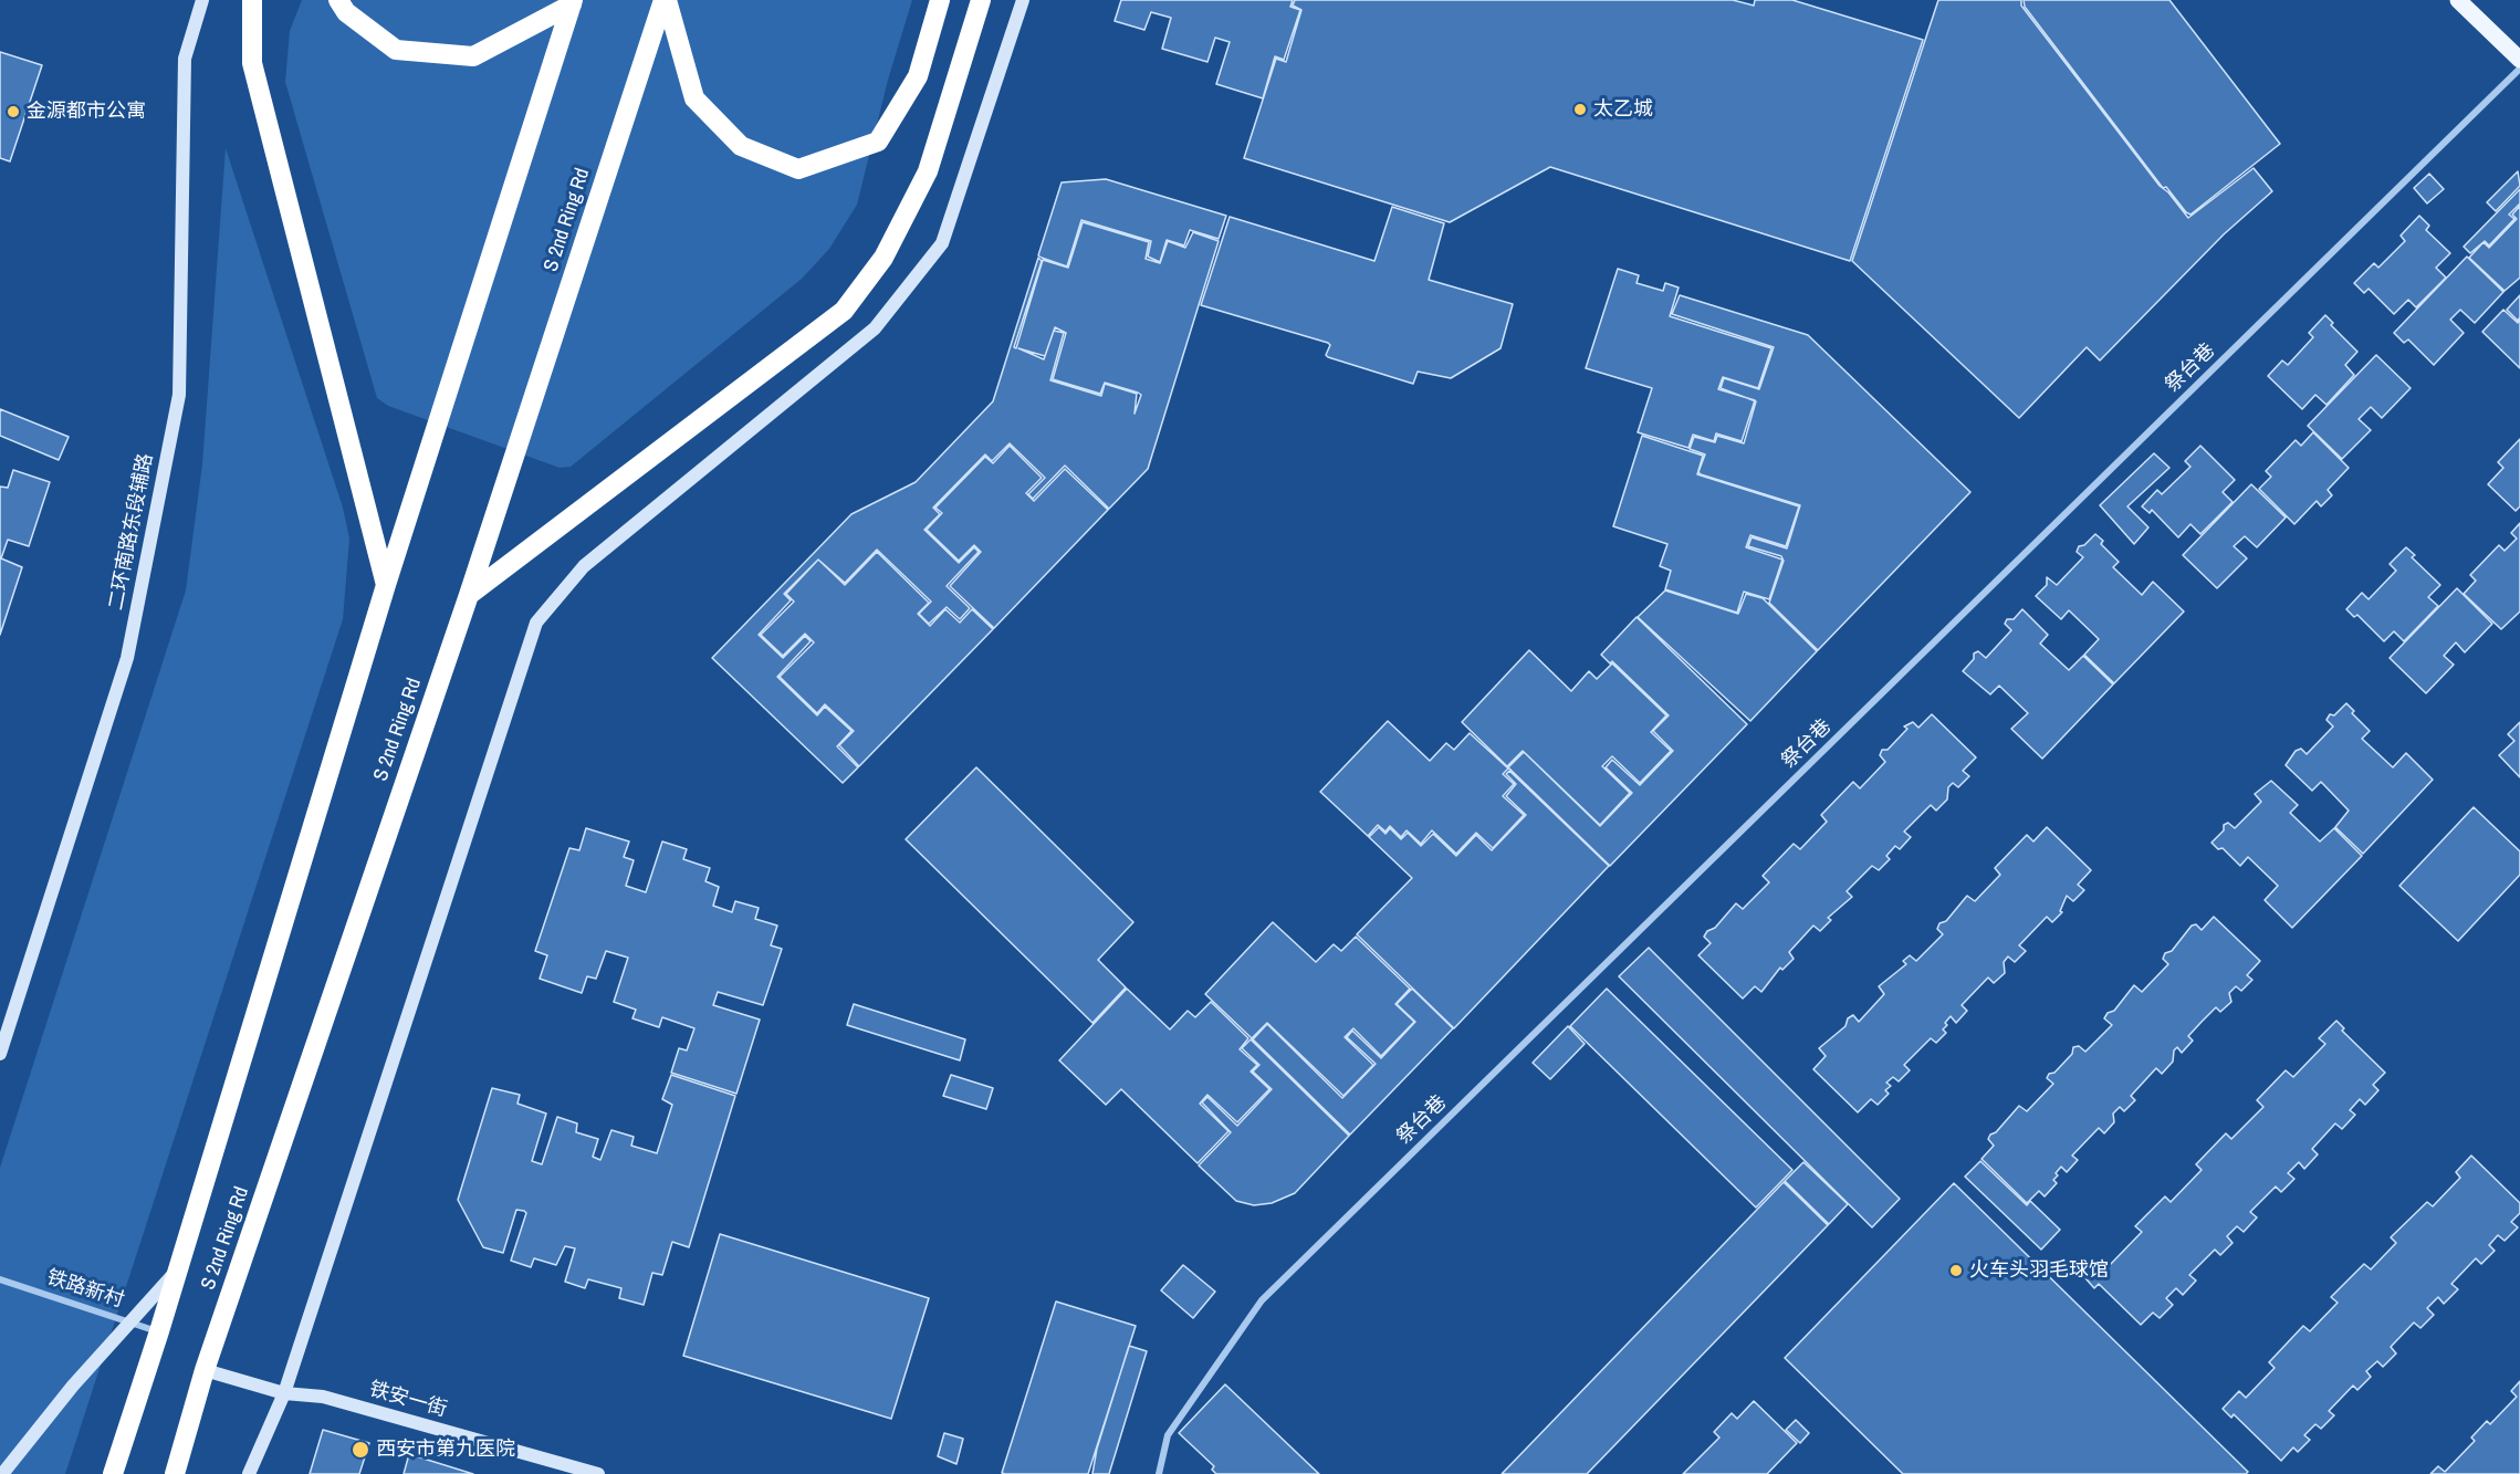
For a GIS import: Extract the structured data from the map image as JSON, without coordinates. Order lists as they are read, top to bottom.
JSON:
{
  "streets": {
    "highway": ["S 2nd Ring Rd"],
    "main road": ["二环南路东段辅路", "铁安一街"],
    "street": ["祭台巷", "铁路新村"]
  },
  "crossings": [
    ["S 2nd Ring Rd", "铁路新村"],
    ["S 2nd Ring Rd", "铁安一街"]
  ],
  "places": [
    "太乙城",
    "金源都市公寓",
    "火车头羽毛球馆",
    "西安市第九医院"
  ]
}
